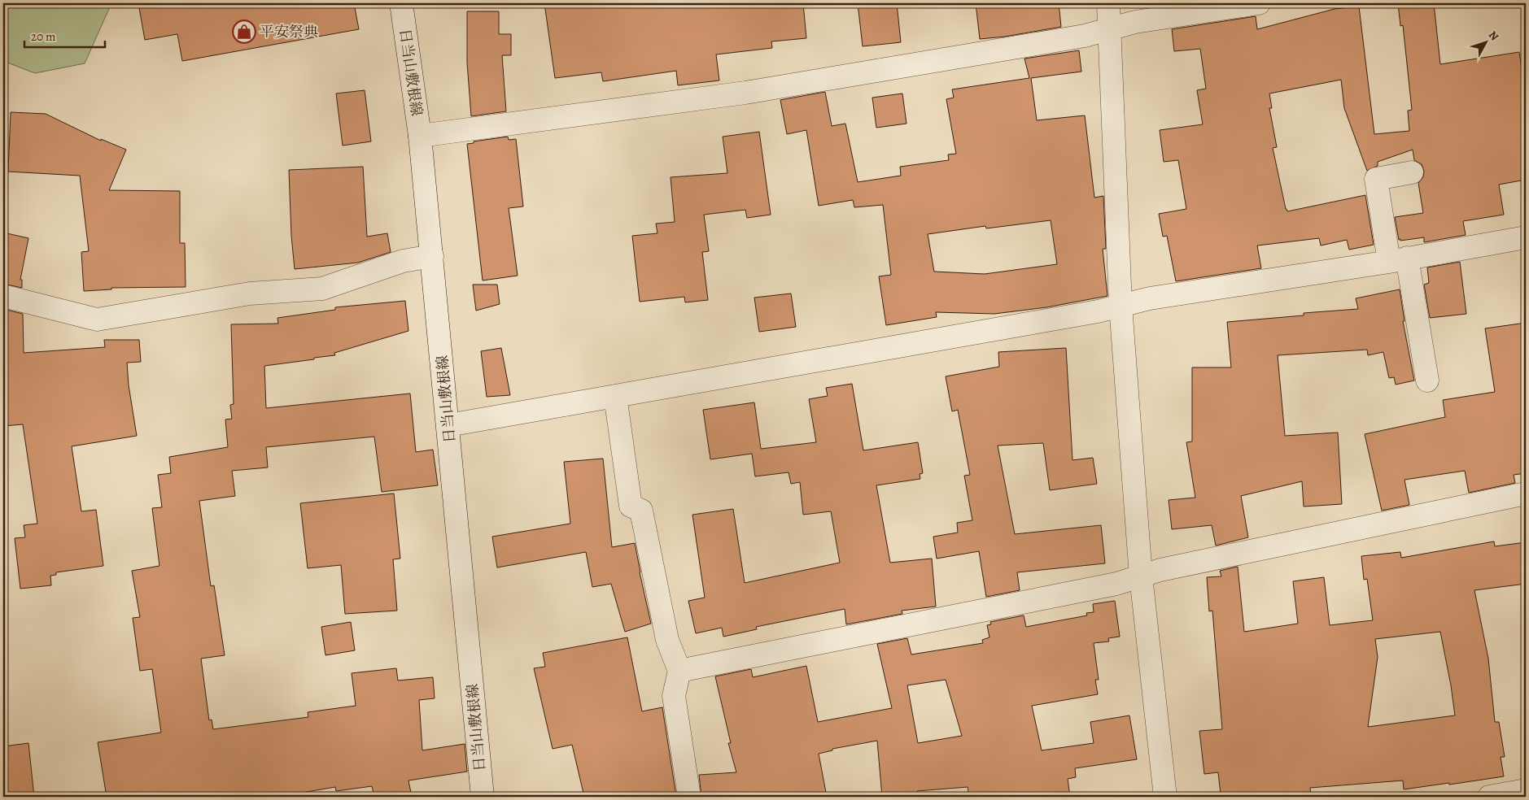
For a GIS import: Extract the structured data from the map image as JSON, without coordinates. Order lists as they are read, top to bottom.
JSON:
{
  "streets": {
    "street": ["日当山敷根線"]
  },
  "places": {
    "shop": ["平安祭典"]
  },
  "scale_bar": "20 m",
  "north": "top right"
}
